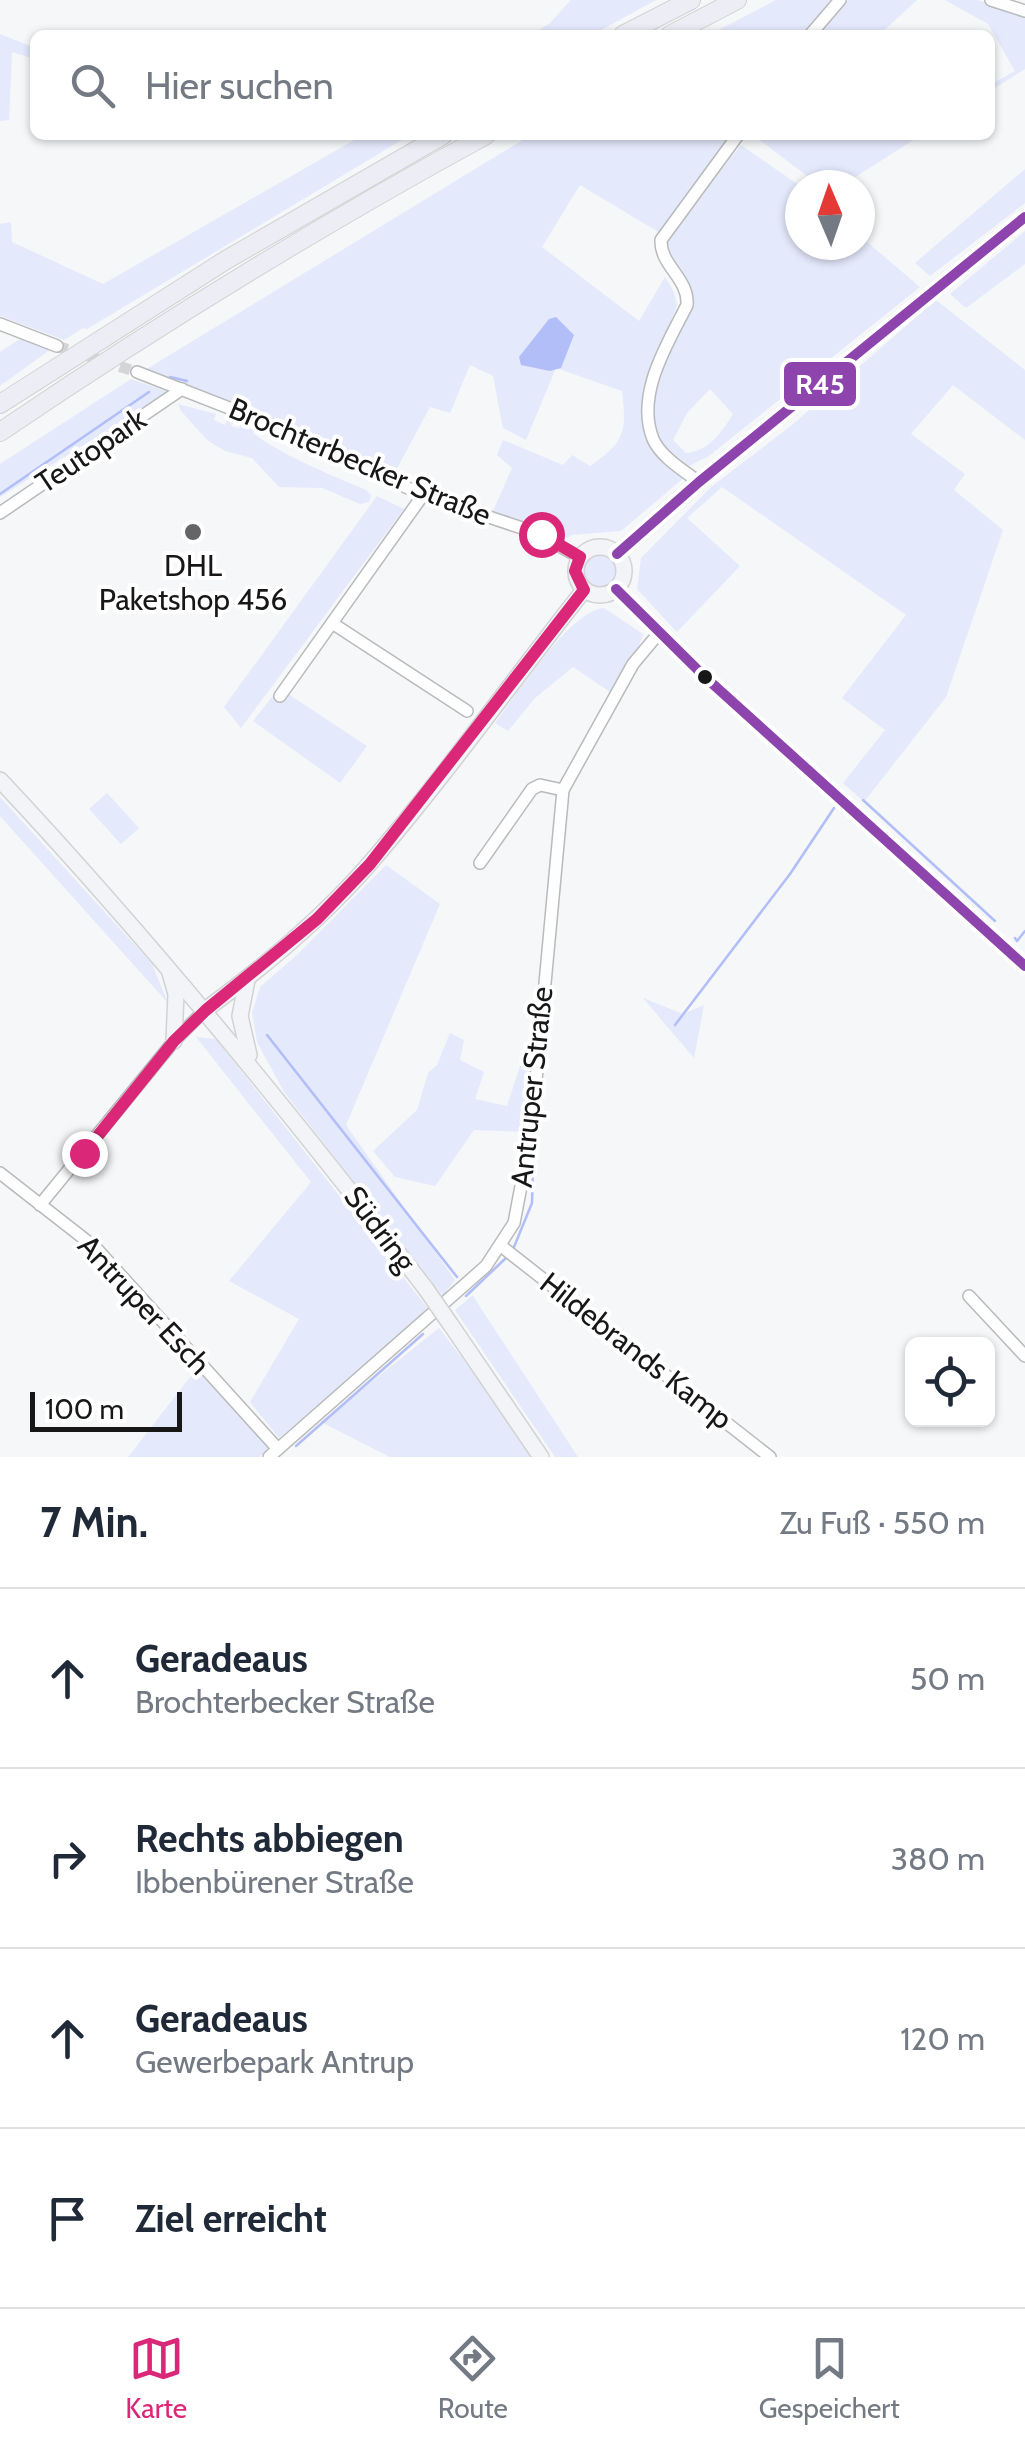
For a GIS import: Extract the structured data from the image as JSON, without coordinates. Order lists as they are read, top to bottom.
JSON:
{
  "streets": {
    "main road": ["Südring"],
    "street": [
      "Teutopark",
      "Brochterbecker Straße",
      "Antruper Straße",
      "Antruper Esch",
      "Hildebrands Kamp"
    ]
  },
  "crossings": [
    ["Teutopark", "Brochterbecker Straße"],
    ["Antruper Straße", "Antruper Esch"],
    ["Antruper Straße", "Hildebrands Kamp"]
  ],
  "places": ["DHL Paketshop 456"],
  "lines": ["transit line R45"],
  "scale_bar": "100 m",
  "north": "top",
  "page": {
    "search": "Hier suchen",
    "scale": "100 m",
    "heading": ["7 Min.", "Zu Fuß · 550 m"],
    "list": [
      ["Geradeaus", "Brochterbecker Straße", "50 m"],
      ["Rechts abbiegen", "Ibbenbürener Straße", "380 m"],
      ["Geradeaus", "Gewerbepark Antrup", "120 m"],
      "Ziel erreicht"
    ],
    "nav": ["Karte", "Route", "Gespeichert"]
  }
}
